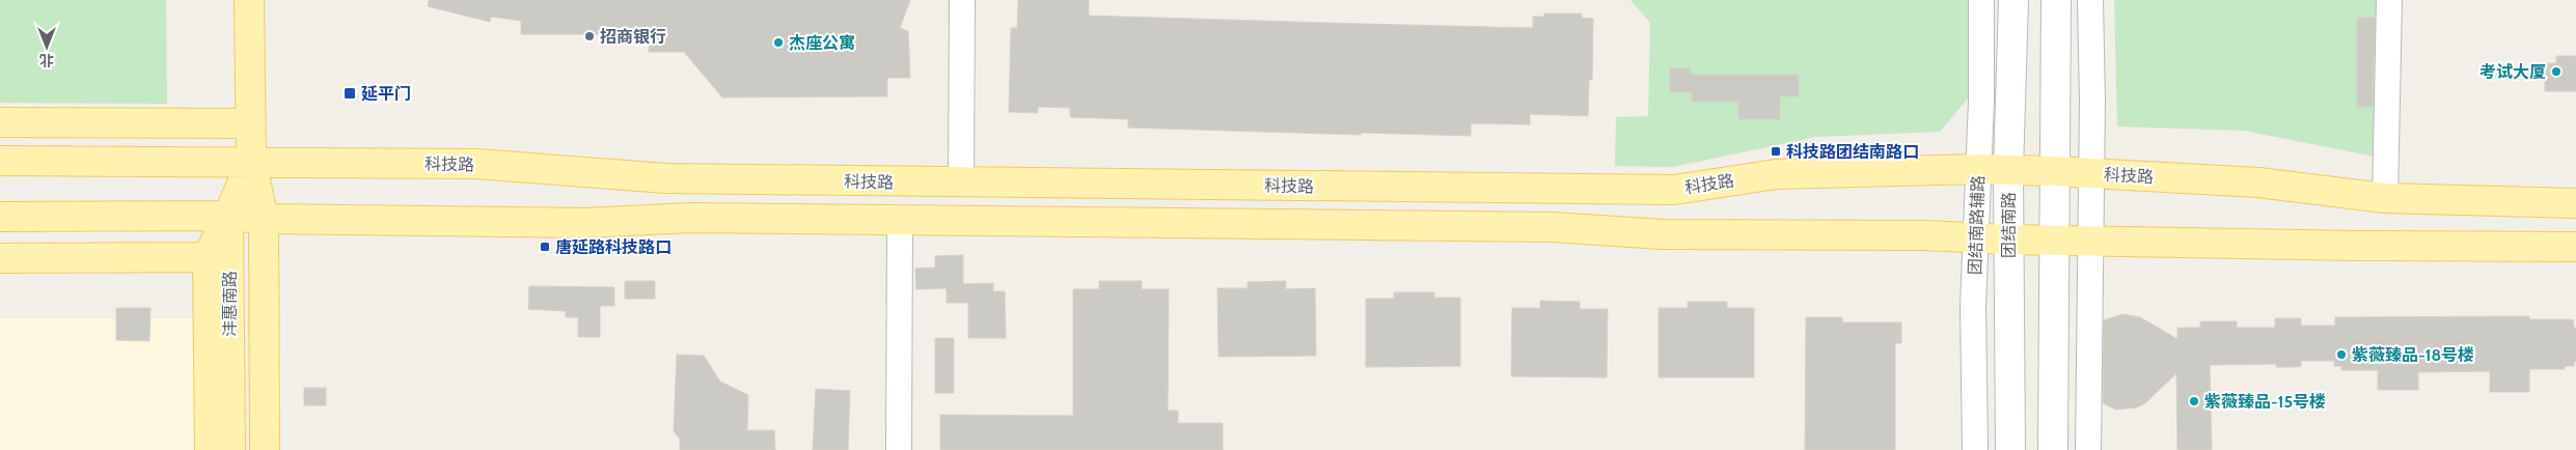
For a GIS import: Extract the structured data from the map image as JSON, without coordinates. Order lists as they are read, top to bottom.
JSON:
{
  "streets": {
    "main road": ["科技路", "团结南路", "沣惠南路"],
    "street": ["团结南路辅路"]
  },
  "crossings": [
    ["科技路", "团结南路辅路"],
    ["科技路", "团结南路"],
    ["科技路", "沣惠南路"]
  ],
  "places": {
    "other": [
      "招商银行",
      "杰座公寓",
      "考试大厦",
      "紫薇臻品-18号楼",
      "紫薇臻品-15号楼"
    ],
    "transit": ["延平门", "科技路团结南路口", "唐延路科技路口"]
  },
  "north": "bottom"
}
